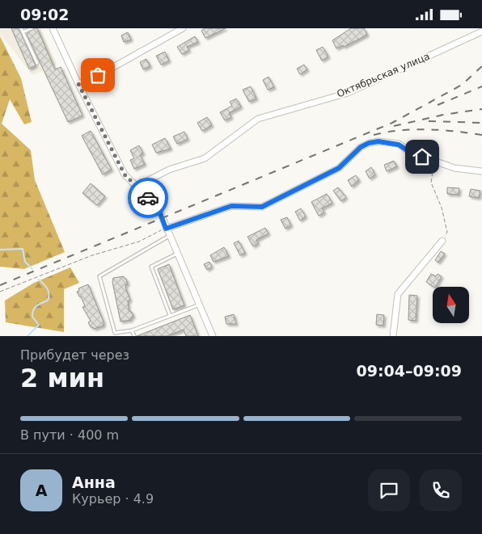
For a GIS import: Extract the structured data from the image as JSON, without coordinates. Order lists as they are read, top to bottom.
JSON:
{
  "streets": {
    "street": ["Октябрьская улица"]
  },
  "north": "top",
  "page": {
    "status": "09:02",
    "heading": ["2 мин", "Прибудет через", "09:04–09:09"],
    "panel": ["Анна", "Курьер · 4.9"],
    "bar": "В пути · 400 m",
    "round": "А"
  }
}
